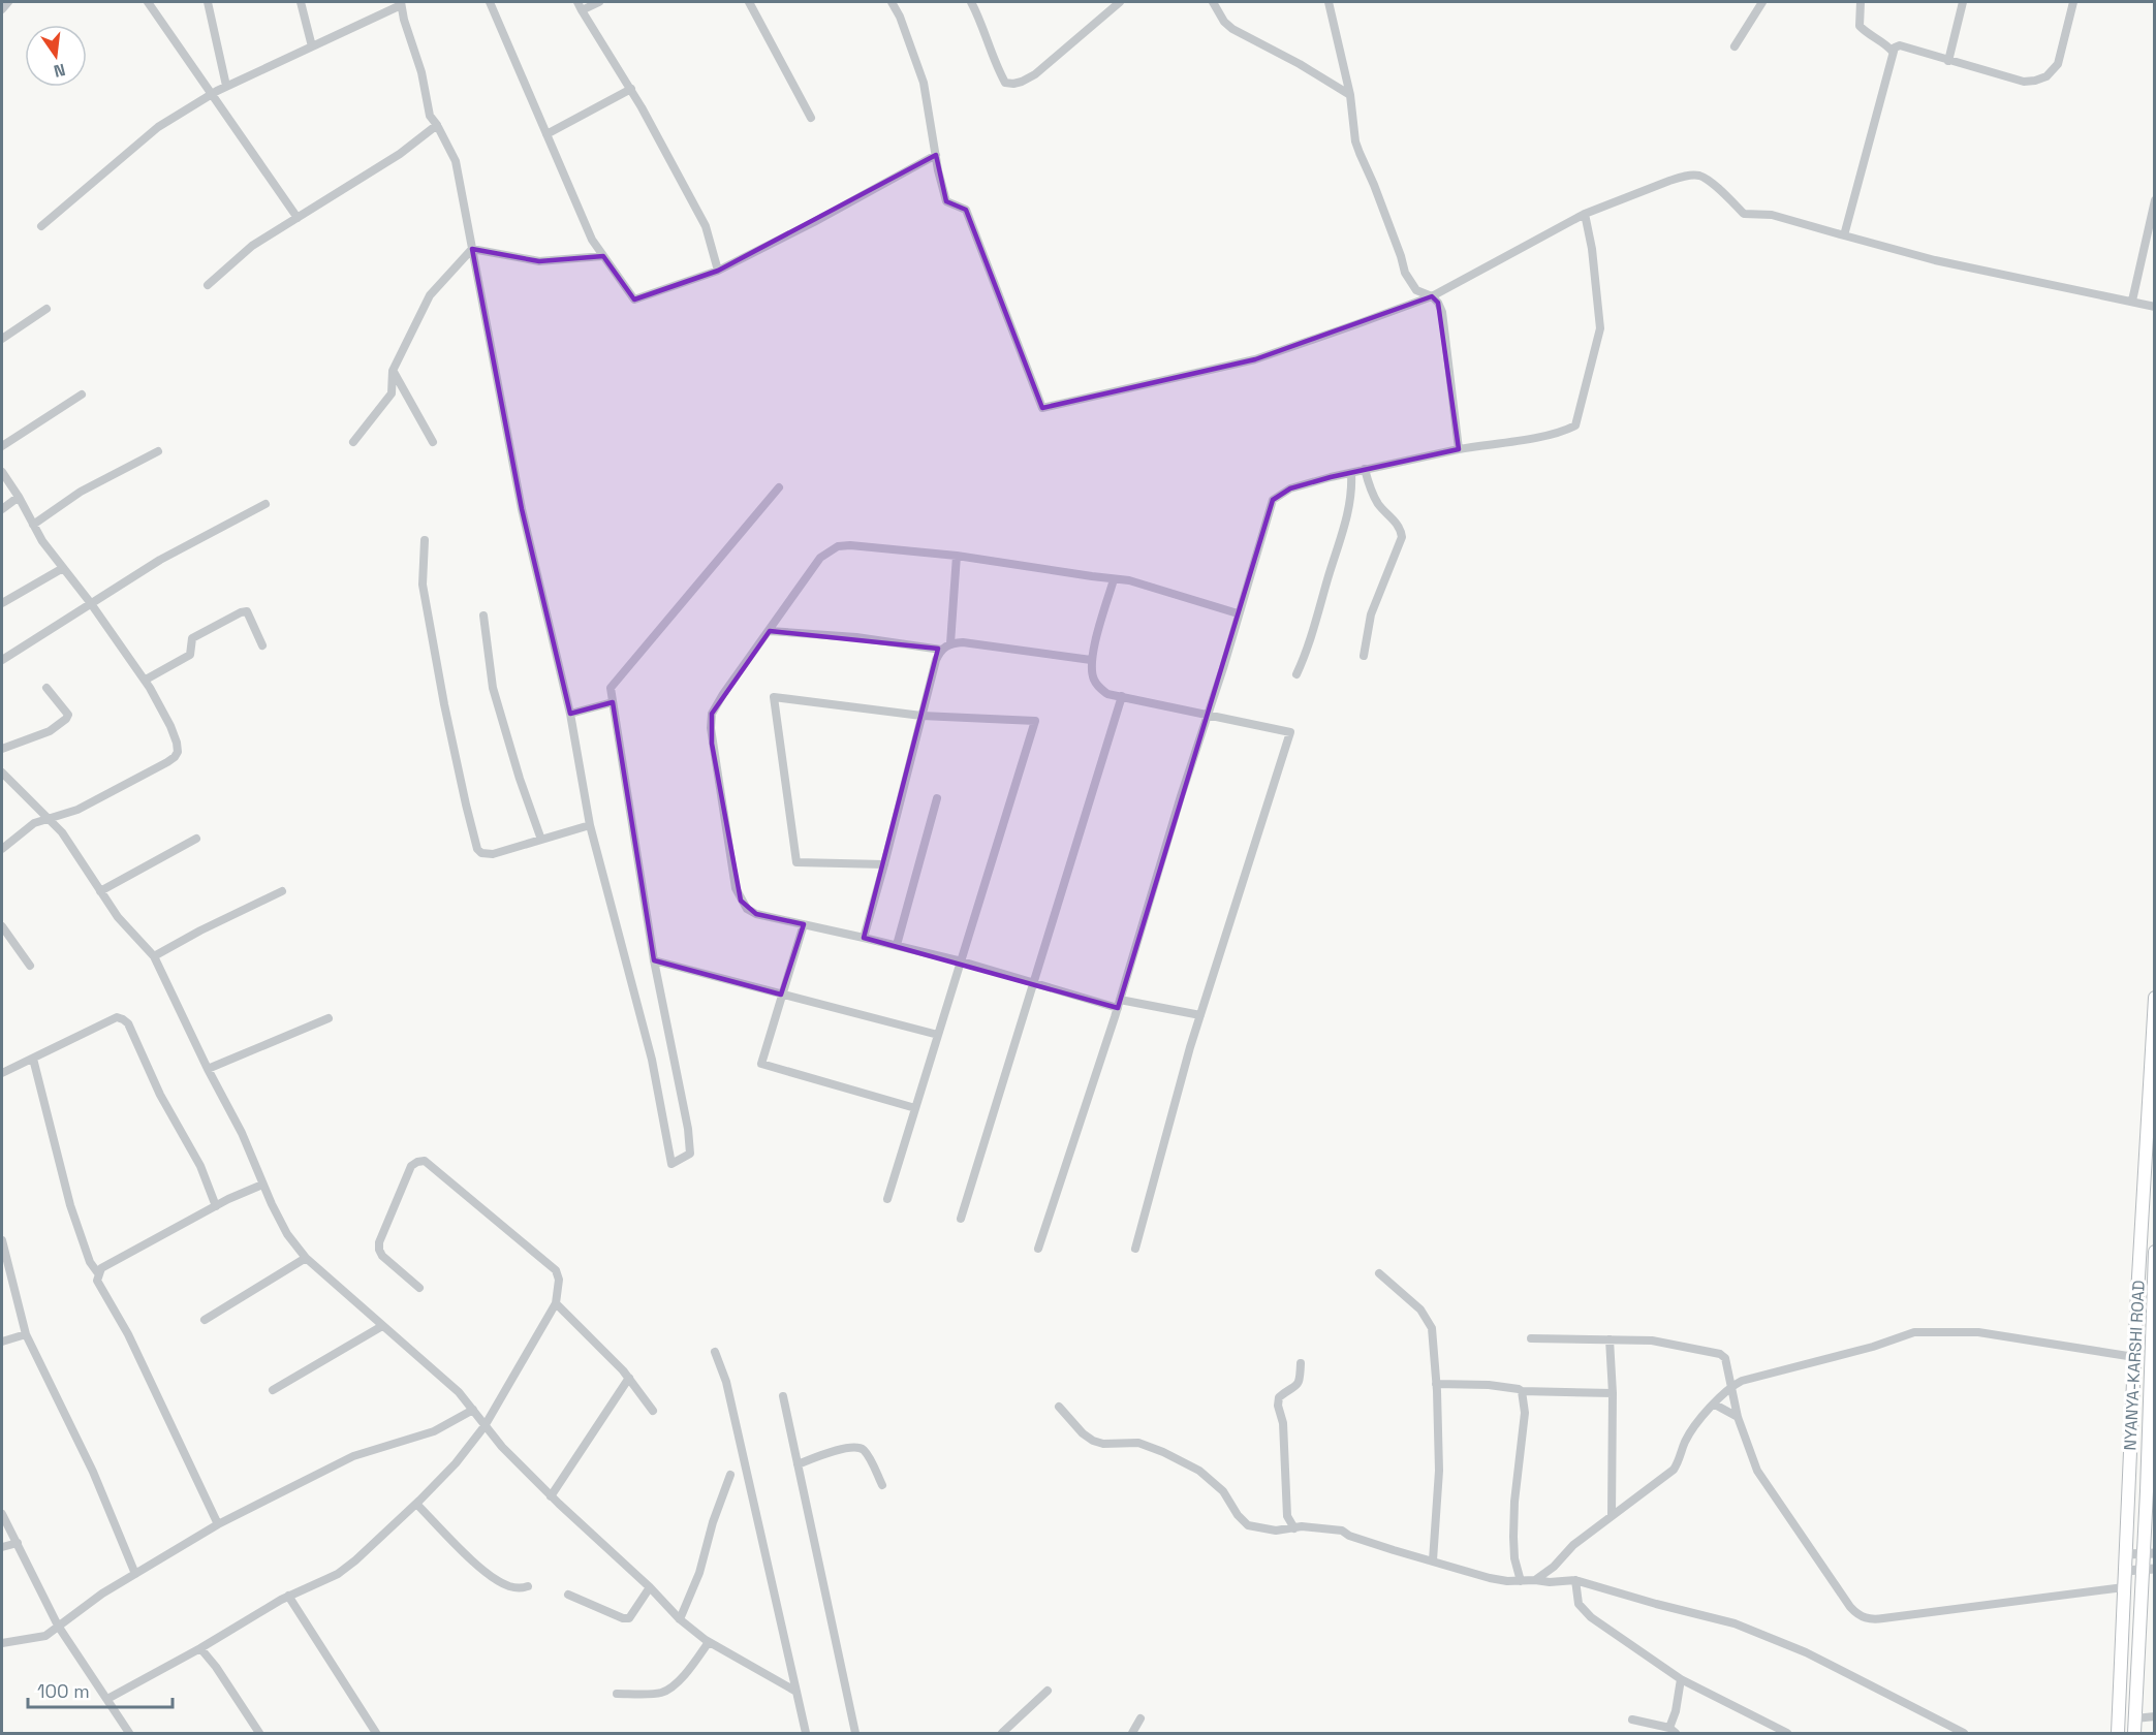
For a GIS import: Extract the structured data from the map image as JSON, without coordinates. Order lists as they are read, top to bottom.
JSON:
{
  "streets": {
    "main road": ["NYANYA-KARSHI ROAD"]
  },
  "scale_bar": "100 m",
  "north": "bottom"
}
